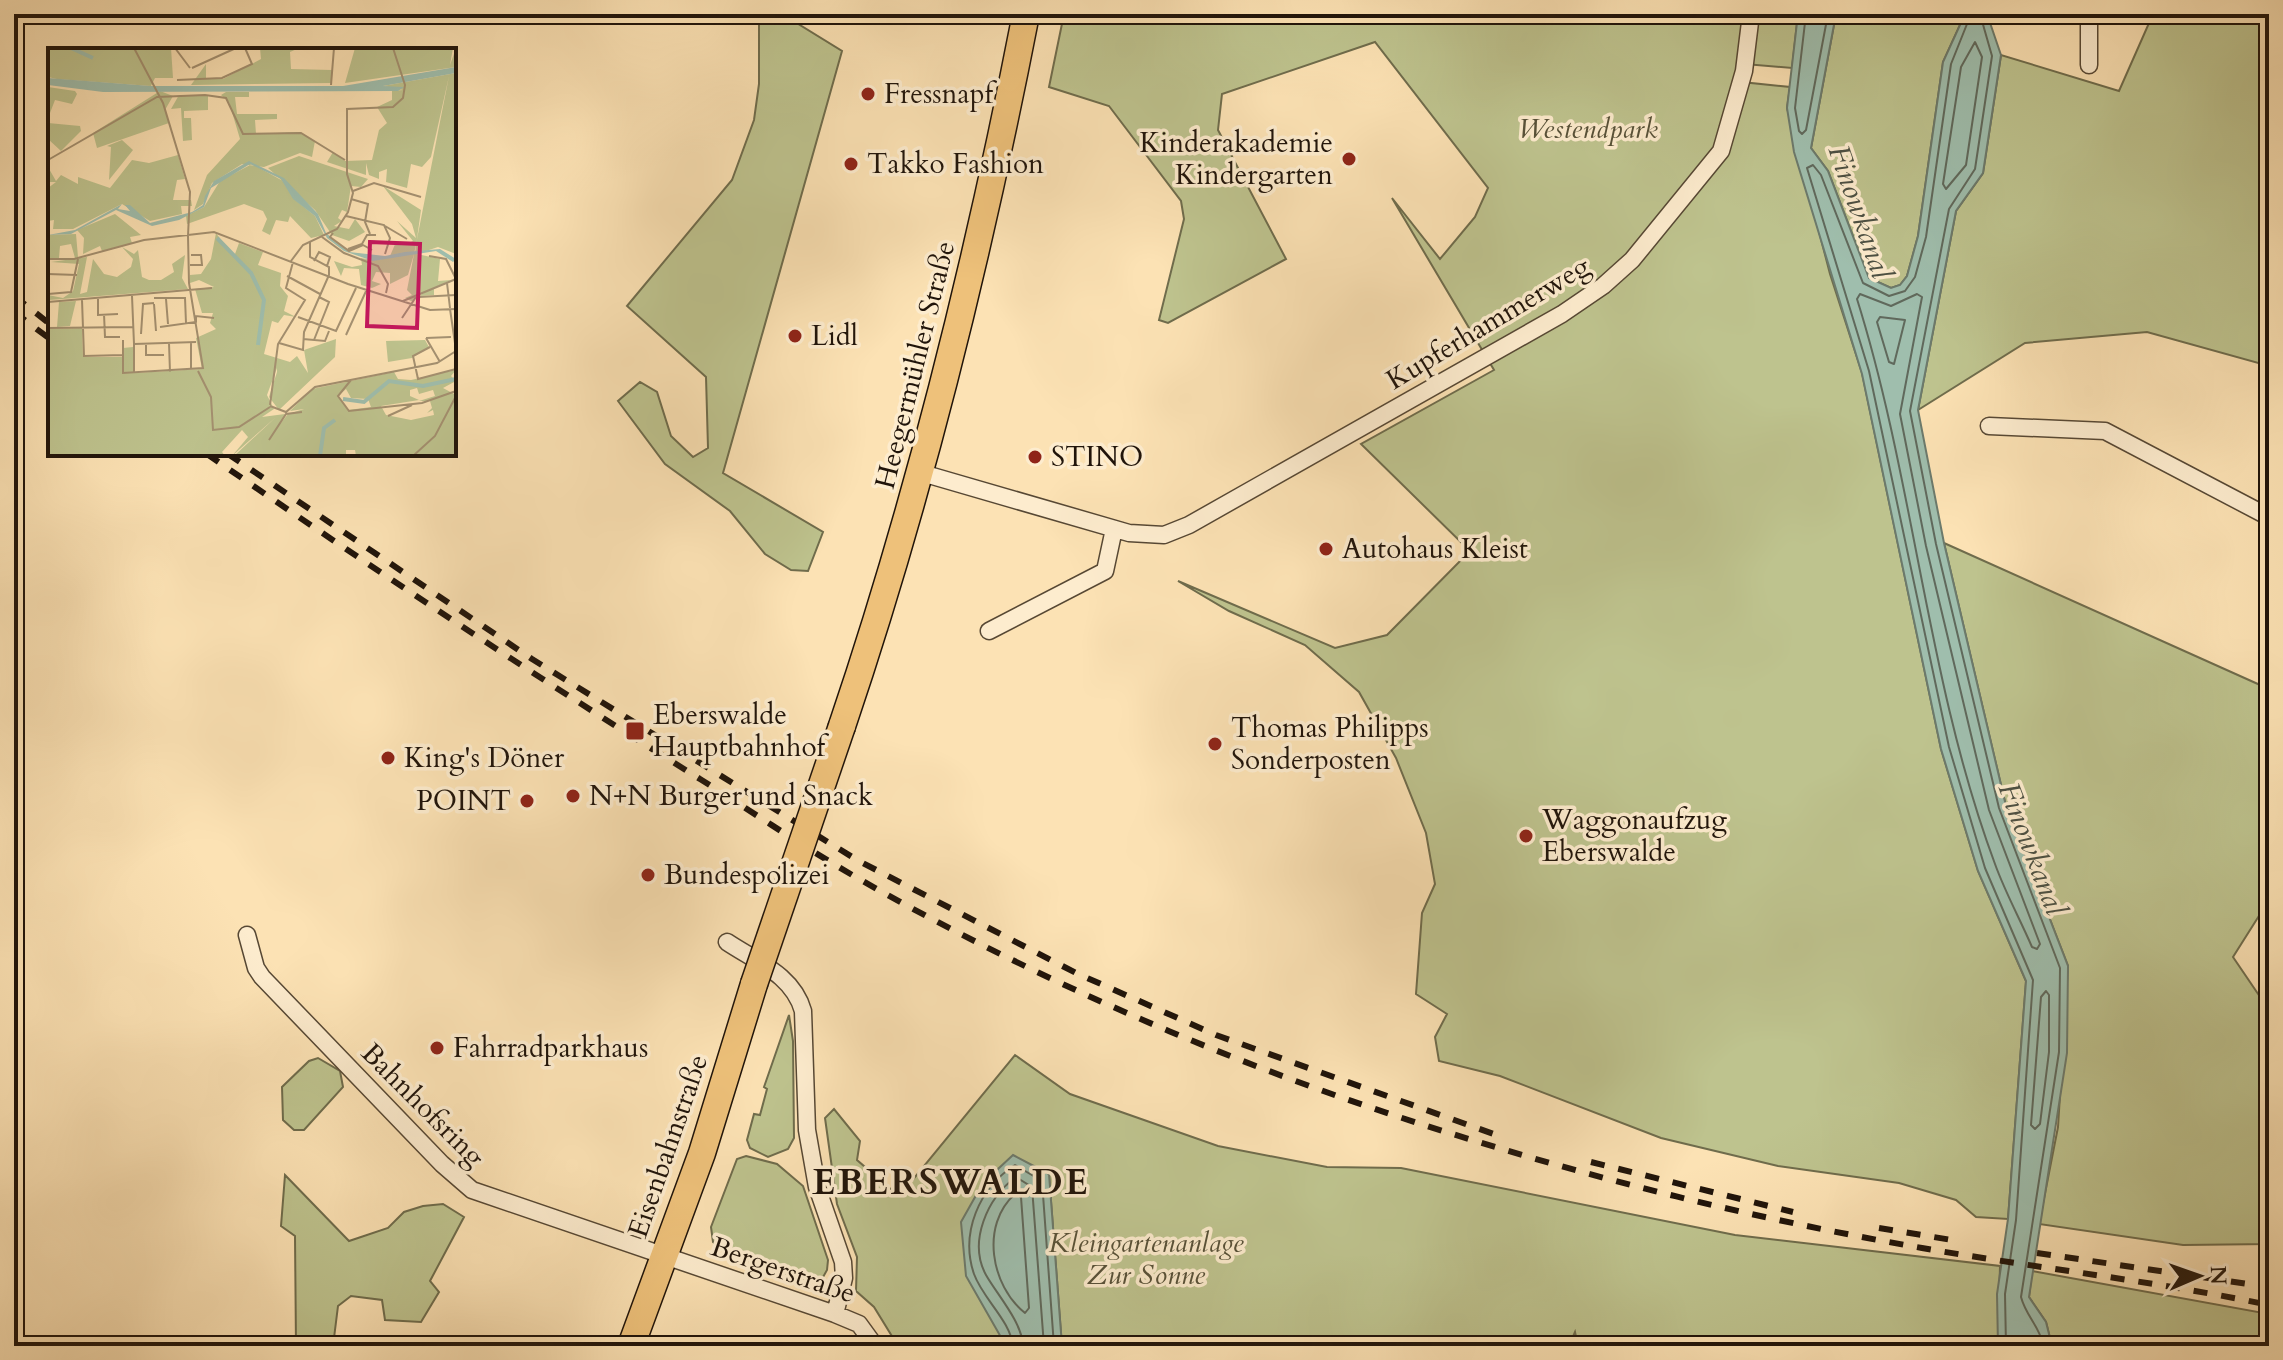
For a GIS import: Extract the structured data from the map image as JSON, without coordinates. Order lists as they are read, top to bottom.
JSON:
{
  "streets": {
    "main road": ["Heegermühler Straße", "Eisenbahnstraße"],
    "street": ["Kupferhammerweg", "Bahnhofsring", "Bergerstraße"]
  },
  "crossings": [
    ["Kupferhammerweg", "Heegermühler Straße"],
    ["Heegermühler Straße", "Eisenbahnstraße"],
    ["Bahnhofsring", "Eisenbahnstraße"],
    ["Bahnhofsring", "Bergerstraße"],
    ["Eisenbahnstraße", "Bergerstraße"]
  ],
  "districts": ["EBERSWALDE"],
  "water": ["Finowkanal"],
  "parks": ["Westendpark", "Kleingartenanlage Zur Sonne"],
  "places": {
    "other": [
      "Fressnapf",
      "Kinderakademie Kindergarten",
      "Takko Fashion",
      "Lidl",
      "STINO",
      "Autohaus Kleist",
      "Thomas Philipps Sonderposten",
      "King's Döner",
      "N+N Burger und Snack",
      "POINT",
      "Waggonaufzug Eberswalde",
      "Bundespolizei",
      "Fahrradparkhaus"
    ],
    "transit": ["Eberswalde Hauptbahnhof"]
  },
  "north": "right"
}
